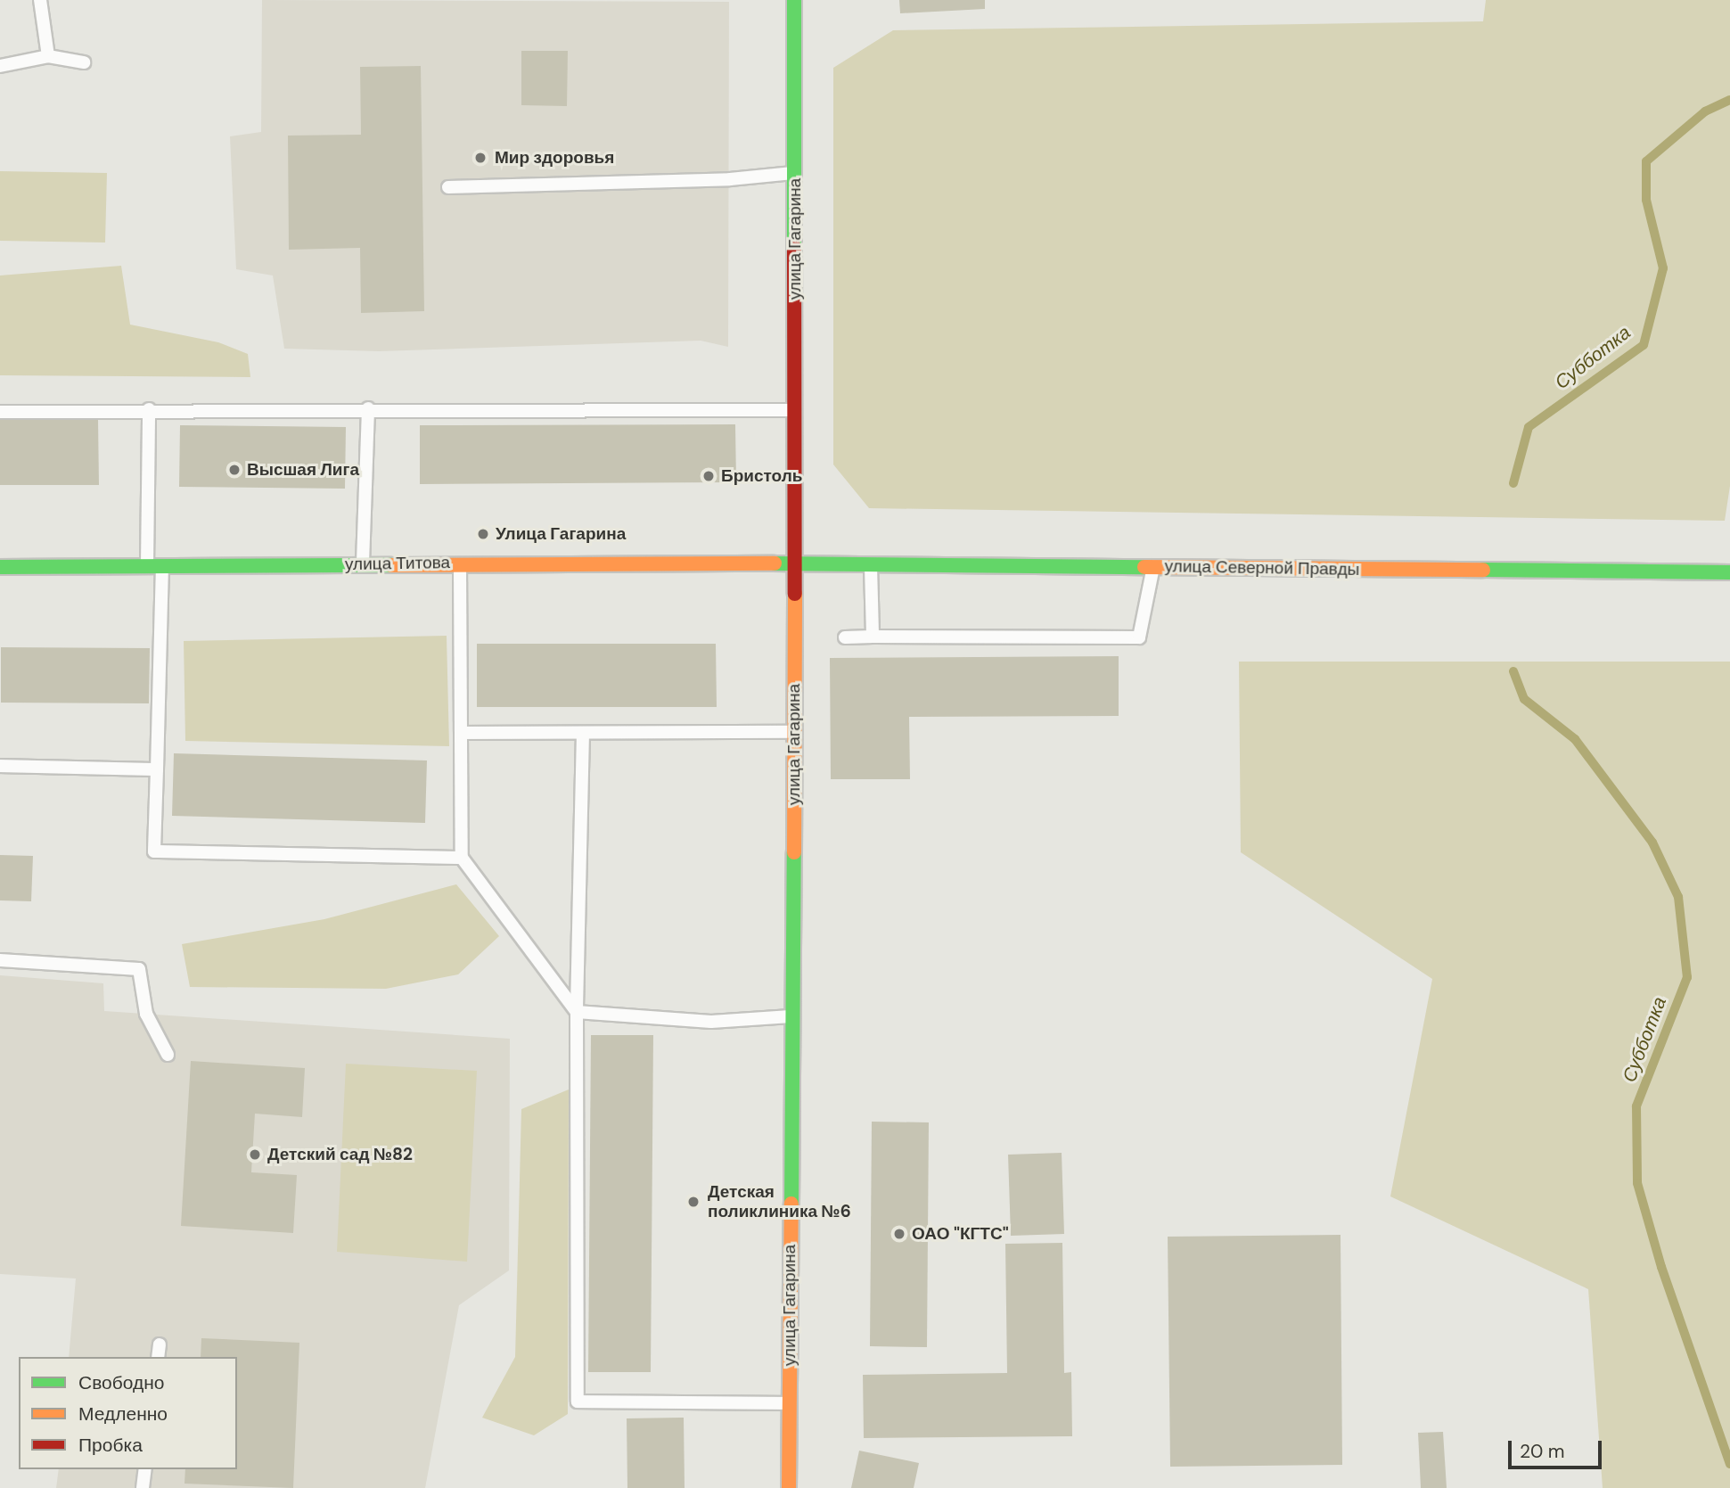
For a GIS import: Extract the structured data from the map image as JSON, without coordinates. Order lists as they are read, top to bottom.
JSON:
{
  "streets": {
    "main road": ["улица Гагарина", "улица Титова", "улица Северной Правды"]
  },
  "crossings": [
    ["улица Гагарина", "улица Титова"],
    ["улица Гагарина", "улица Северной Правды"],
    ["улица Титова", "улица Северной Правды"]
  ],
  "water": ["Субботка"],
  "places": [
    "Мир здоровья",
    "Высшая Лига",
    "Бристоль",
    "Улица Гагарина",
    "Детский сад №82",
    "Детская поликлиника №6",
    "ОАО \"КГТС\""
  ],
  "legend": ["Свободно", "Медленно", "Пробка"],
  "scale_bar": "20 m"
}
